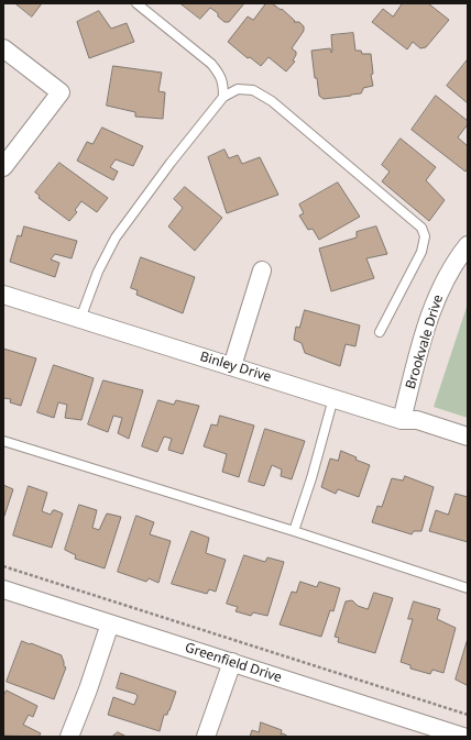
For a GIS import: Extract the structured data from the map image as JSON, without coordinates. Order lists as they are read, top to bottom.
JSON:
{
  "streets": {
    "street": ["Brookvale Drive", "Binley Drive", "Greenfield Drive"]
  },
  "crossings": [
    ["Brookvale Drive", "Binley Drive"]
  ]
}
